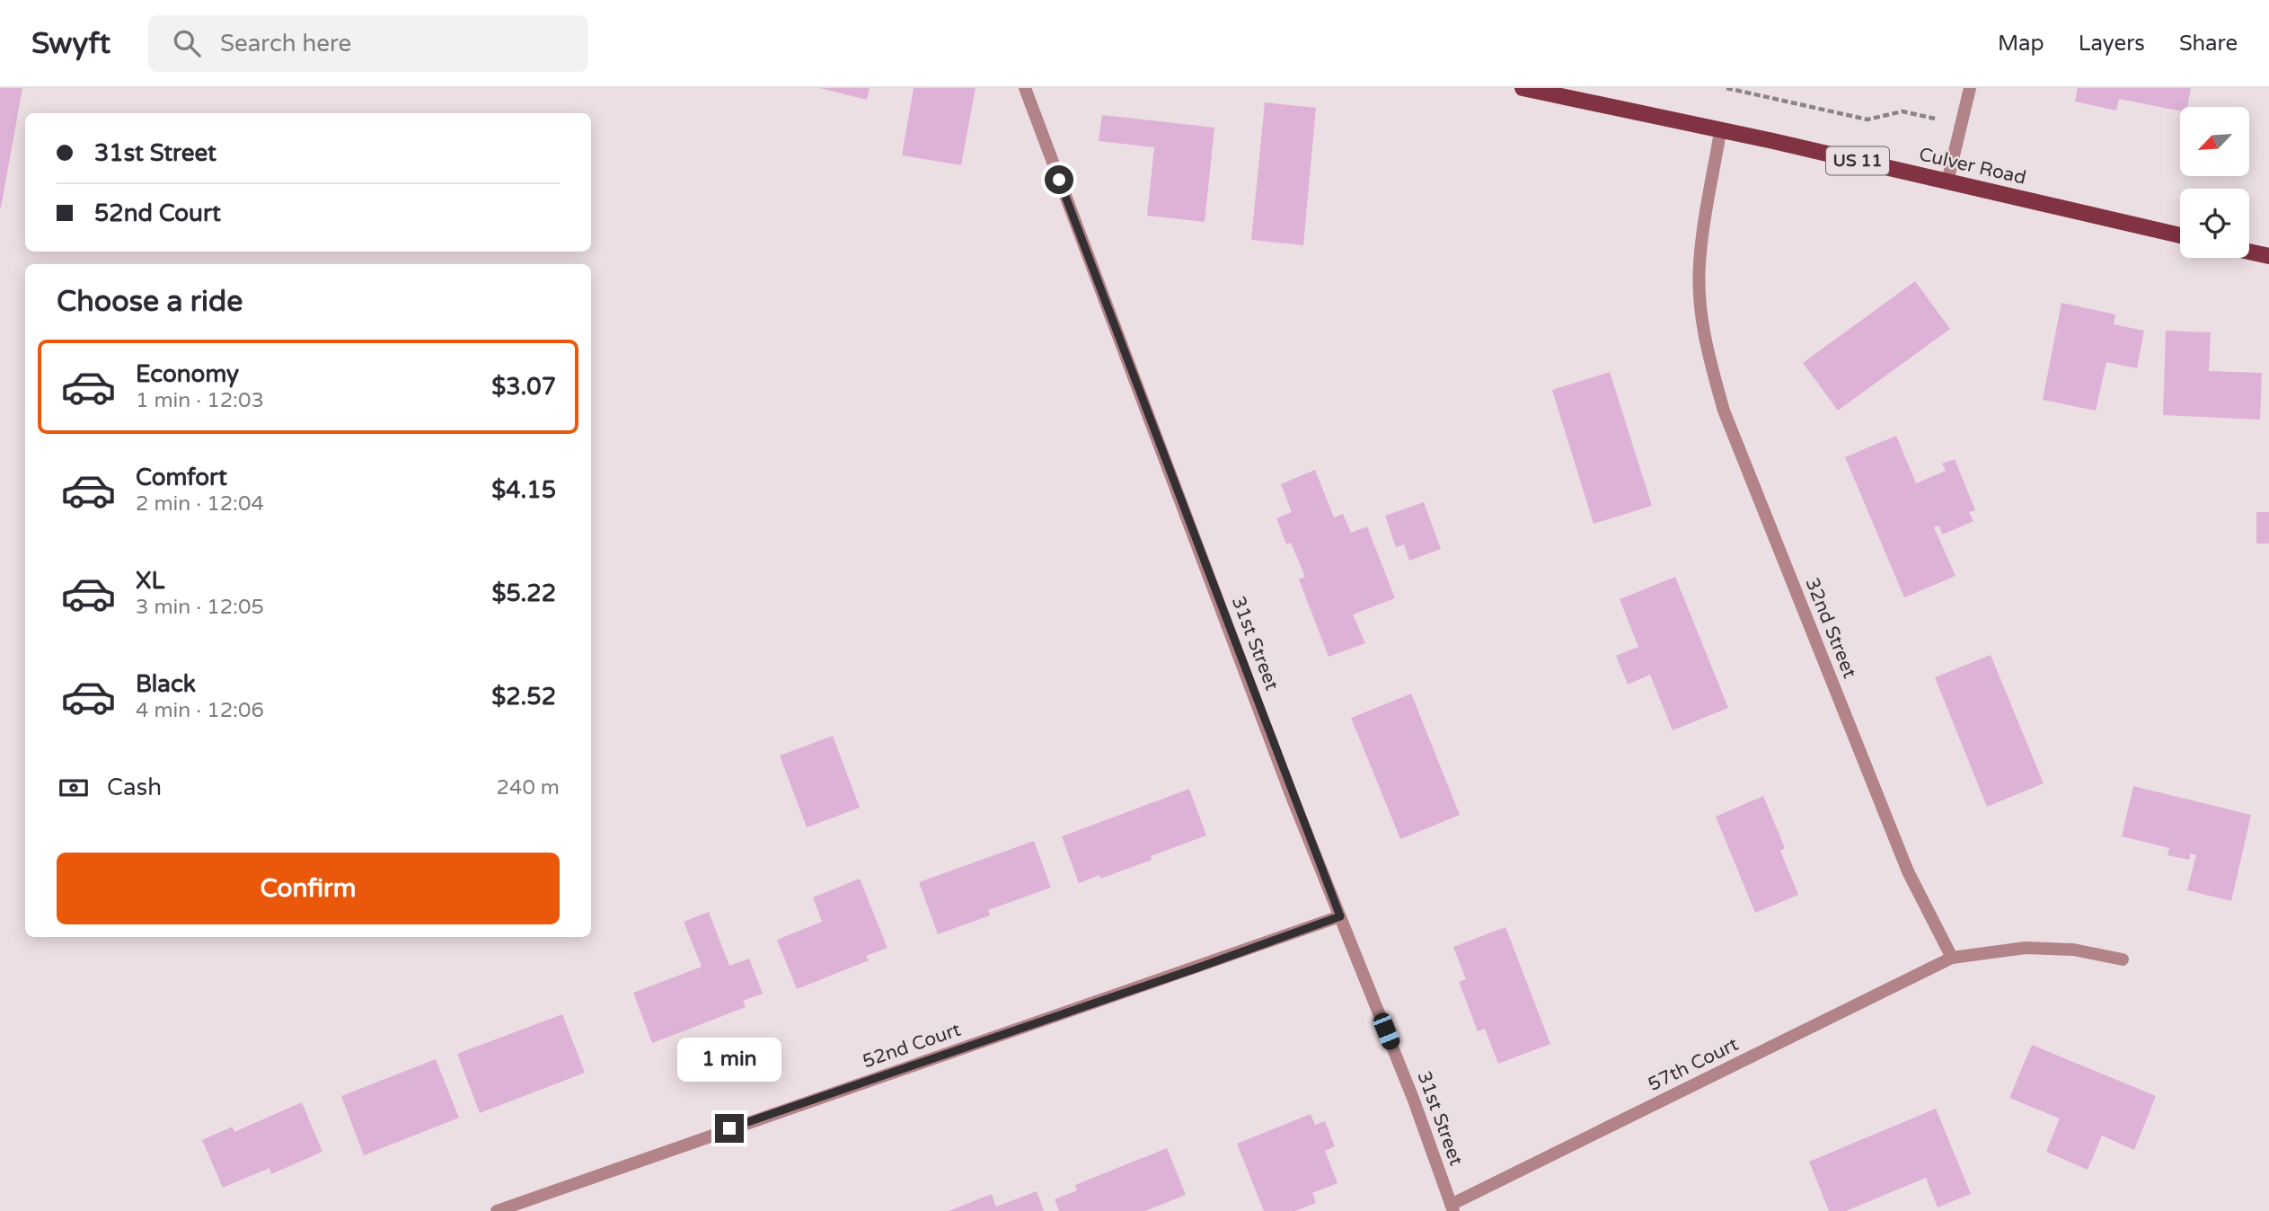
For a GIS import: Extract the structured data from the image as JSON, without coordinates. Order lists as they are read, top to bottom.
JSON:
{
  "streets": {
    "main road": ["US 11", "Culver Road"],
    "street": [
      "32nd Street",
      "31st Street",
      "52nd Court",
      "57th Court"
    ]
  },
  "crossings": [
    ["Culver Road", "32nd Street"],
    ["32nd Street", "57th Court"],
    ["31st Street", "52nd Court"],
    ["31st Street", "57th Court"]
  ],
  "north": "bottom left",
  "page": {
    "header": "Swyft",
    "search": "Search here",
    "nav": ["Map", "Layers", "Share"],
    "banner": ["31st Street", "52nd Court"],
    "heading": "Choose a ride",
    "list": [
      {
        "name": "Economy",
        "note": "1 min · 12:03",
        "value": "$3.07"
      },
      {
        "name": "Comfort",
        "note": "2 min · 12:04",
        "value": "$4.15"
      },
      {
        "name": "XL",
        "note": "3 min · 12:05",
        "value": "$5.22"
      },
      {
        "name": "Black",
        "note": "4 min · 12:06",
        "value": "$2.52"
      }
    ],
    "pay": ["Cash", "240 m"],
    "buttons": "Confirm",
    "bubble": "1 min"
  }
}
